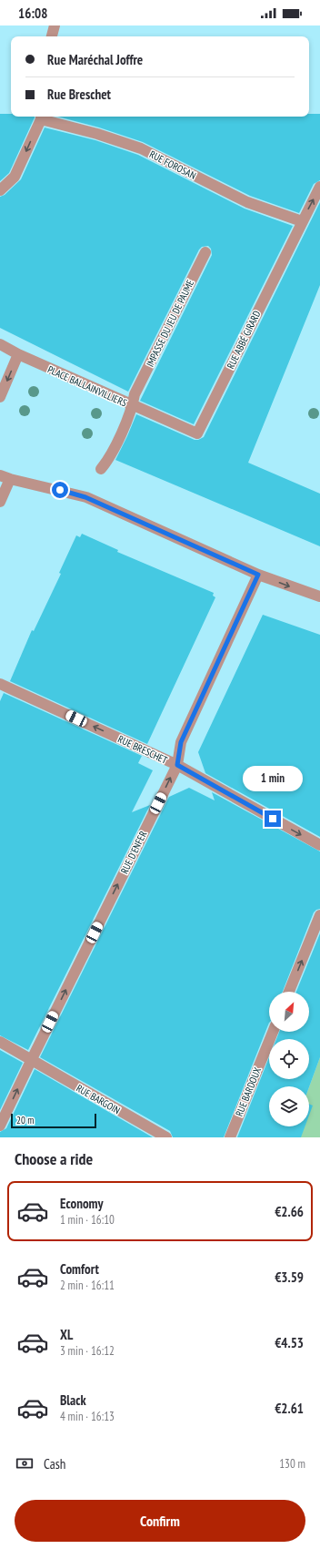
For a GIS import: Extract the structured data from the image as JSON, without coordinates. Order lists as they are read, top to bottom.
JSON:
{
  "streets": {
    "street": [
      "RUE FOROSAN",
      "IMPASSE DU JEU DE PAUME",
      "RUE ABBÉ GIRARD",
      "PLACE BALLAINVILLIERS",
      "RUE BRESCHET",
      "RUE D'ENFER",
      "RUE BARDOUX",
      "RUE BARGOIN"
    ]
  },
  "crossings": [
    ["RUE FOROSAN", "RUE ABBÉ GIRARD"],
    ["IMPASSE DU JEU DE PAUME", "RUE ABBÉ GIRARD"],
    ["IMPASSE DU JEU DE PAUME", "PLACE BALLAINVILLIERS"],
    ["RUE ABBÉ GIRARD", "PLACE BALLAINVILLIERS"],
    ["RUE BRESCHET", "RUE D'ENFER"],
    ["RUE D'ENFER", "RUE BARGOIN"]
  ],
  "one_way": ["RUE D'ENFER"],
  "scale_bar": "20 m",
  "north": "top right",
  "page": {
    "status": "16:08",
    "banner": ["Rue Maréchal Joffre", "Rue Breschet"],
    "bubble": "1 min",
    "scale": "20 m",
    "heading": "Choose a ride",
    "list": [
      {
        "name": "Economy",
        "note": "1 min · 16:10",
        "value": "€2.66"
      },
      {
        "name": "Comfort",
        "note": "2 min · 16:11",
        "value": "€3.59"
      },
      {
        "name": "XL",
        "note": "3 min · 16:12",
        "value": "€4.53"
      },
      {
        "name": "Black",
        "note": "4 min · 16:13",
        "value": "€2.61"
      }
    ],
    "pay": ["Cash", "130 m"],
    "buttons": "Confirm"
  }
}
